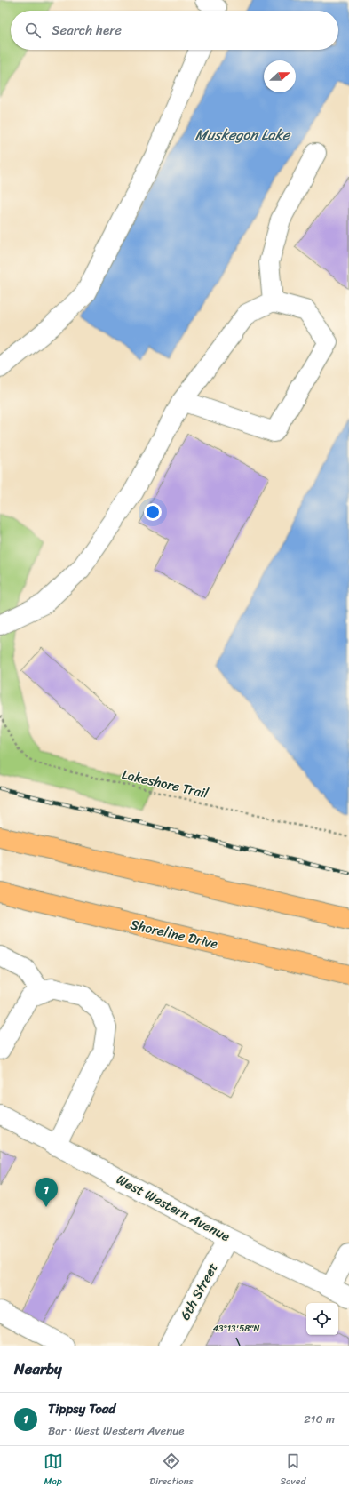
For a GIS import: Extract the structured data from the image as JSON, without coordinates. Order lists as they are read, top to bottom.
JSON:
{
  "streets": {
    "highway": ["Shoreline Drive"],
    "street": ["West Western Avenue", "6th Street"],
    "path": ["Lakeshore Trail"]
  },
  "crossings": [
    ["West Western Avenue", "6th Street"]
  ],
  "water": ["Muskegon Lake"],
  "north": "right",
  "page": {
    "search": "Search here",
    "pins": "1",
    "heading": "Nearby",
    "list": [
      {
        "mark": "1",
        "name": "Tippsy Toad",
        "note": "Bar · West Western Avenue",
        "value": "210 m"
      }
    ],
    "nav": ["Map", "Directions", "Saved"]
  },
  "coordinates": ["43°13'58\"N"]
}
